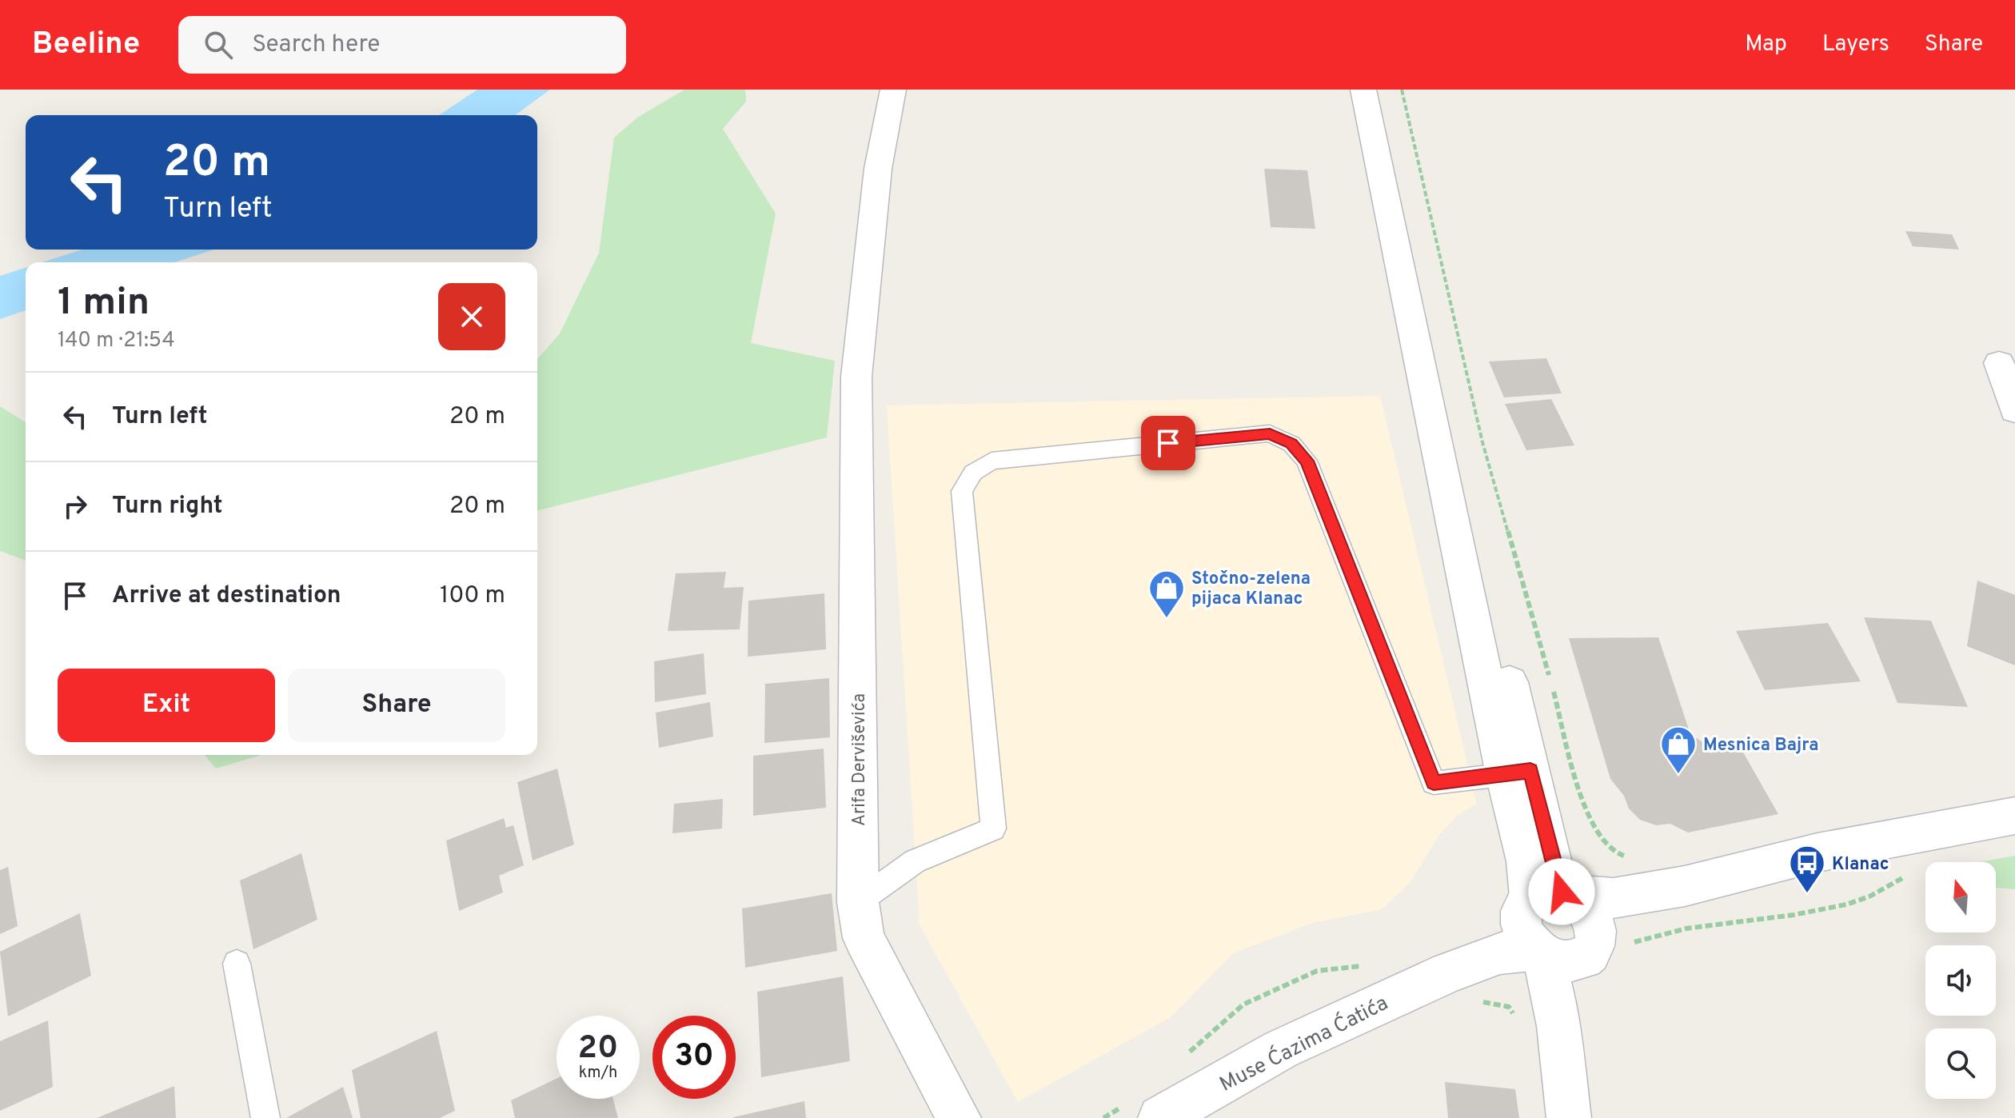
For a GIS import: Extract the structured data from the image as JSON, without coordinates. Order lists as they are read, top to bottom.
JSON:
{
  "streets": {
    "street": ["Arifa Derviševića", "Muse Ćazima Ćatića"]
  },
  "places": {
    "shop": ["Stočno-zelena pijaca Klanac", "Mesnica Bajra"],
    "bus stop": ["Klanac"]
  },
  "north": "top",
  "page": {
    "header": "Beeline",
    "search": "Search here",
    "nav": ["Map", "Layers", "Share"],
    "turn": ["20 m", "Turn left"],
    "heading": ["1 min", "140 m · 21:54"],
    "list": [
      {
        "name": "Turn left",
        "value": "20 m"
      },
      {
        "name": "Turn right",
        "value": "20 m"
      },
      {
        "name": "Arrive at destination",
        "value": "100 m"
      }
    ],
    "buttons": ["Exit", "Share"],
    "speed": "20 km/h",
    "limit": "30"
  }
}
